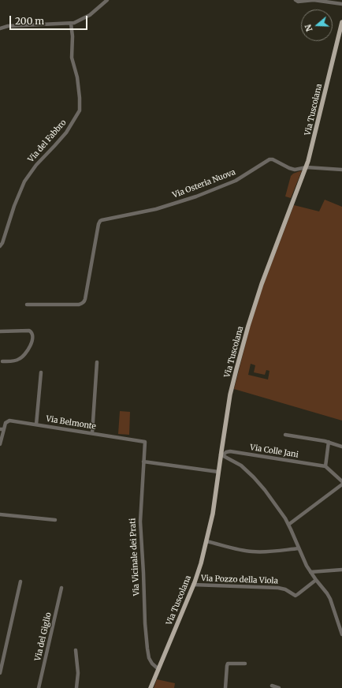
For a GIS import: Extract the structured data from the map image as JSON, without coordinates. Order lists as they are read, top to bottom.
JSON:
{
  "streets": {
    "main road": ["Via Tuscolana"],
    "street": [
      "Via del Fabbro",
      "Via Osteria Nuova",
      "Via Belmonte",
      "Via Colle Jani",
      "Via Vicinale dei Prati",
      "Via Pozzo della Viola",
      "Via del Giglio"
    ]
  },
  "crossings": [
    ["Via Tuscolana", "Via Osteria Nuova"],
    ["Via Tuscolana", "Via Colle Jani"],
    ["Via Tuscolana", "Via Vicinale dei Prati"],
    ["Via Tuscolana", "Via Pozzo della Viola"],
    ["Via Belmonte", "Via Vicinale dei Prati"]
  ],
  "scale_bar": "200 m",
  "north": "left"
}
